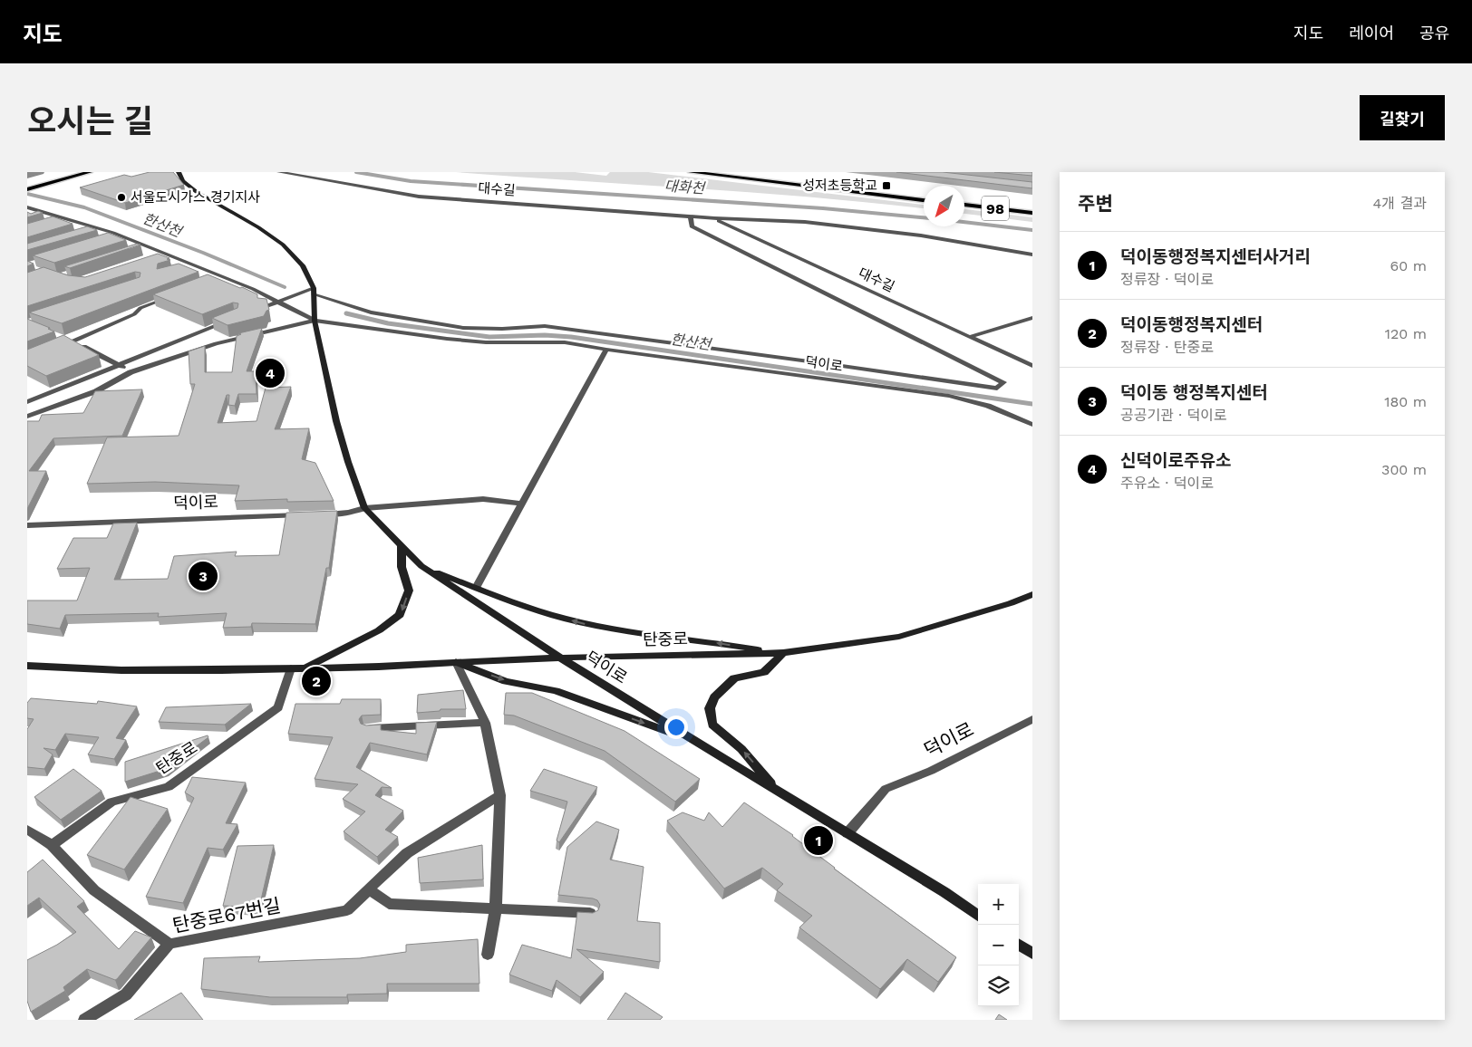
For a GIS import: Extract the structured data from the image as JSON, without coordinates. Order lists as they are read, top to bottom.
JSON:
{
  "streets": {
    "main road": ["98", "덕이로", "탄중로"],
    "street": ["대수길", "탄중로67번길"]
  },
  "crossings": [
    ["덕이로", "탄중로"]
  ],
  "water": ["대화천", "한산천"],
  "places": {
    "transit": ["성저초등학교"],
    "other": ["서울도시가스 경기지사"]
  },
  "north": "bottom left",
  "page": {
    "header": "지도",
    "nav": ["지도", "레이어", "공유"],
    "title": "오시는 길",
    "buttons": "길찾기",
    "heading": ["주변", "4개 결과"],
    "list": [
      {
        "mark": "1",
        "name": "덕이동행정복지센터사거리",
        "note": "정류장 · 덕이로",
        "value": "60 m"
      },
      {
        "mark": "2",
        "name": "덕이동행정복지센터",
        "note": "정류장 · 탄중로",
        "value": "120 m"
      },
      {
        "mark": "3",
        "name": "덕이동 행정복지센터",
        "note": "공공기관 · 덕이로",
        "value": "180 m"
      },
      {
        "mark": "4",
        "name": "신덕이로주유소",
        "note": "주유소 · 덕이로",
        "value": "300 m"
      }
    ],
    "pins": [
      "4",
      "3",
      "2",
      "1"
    ],
    "map_buttons": ["+", "−"]
  }
}
